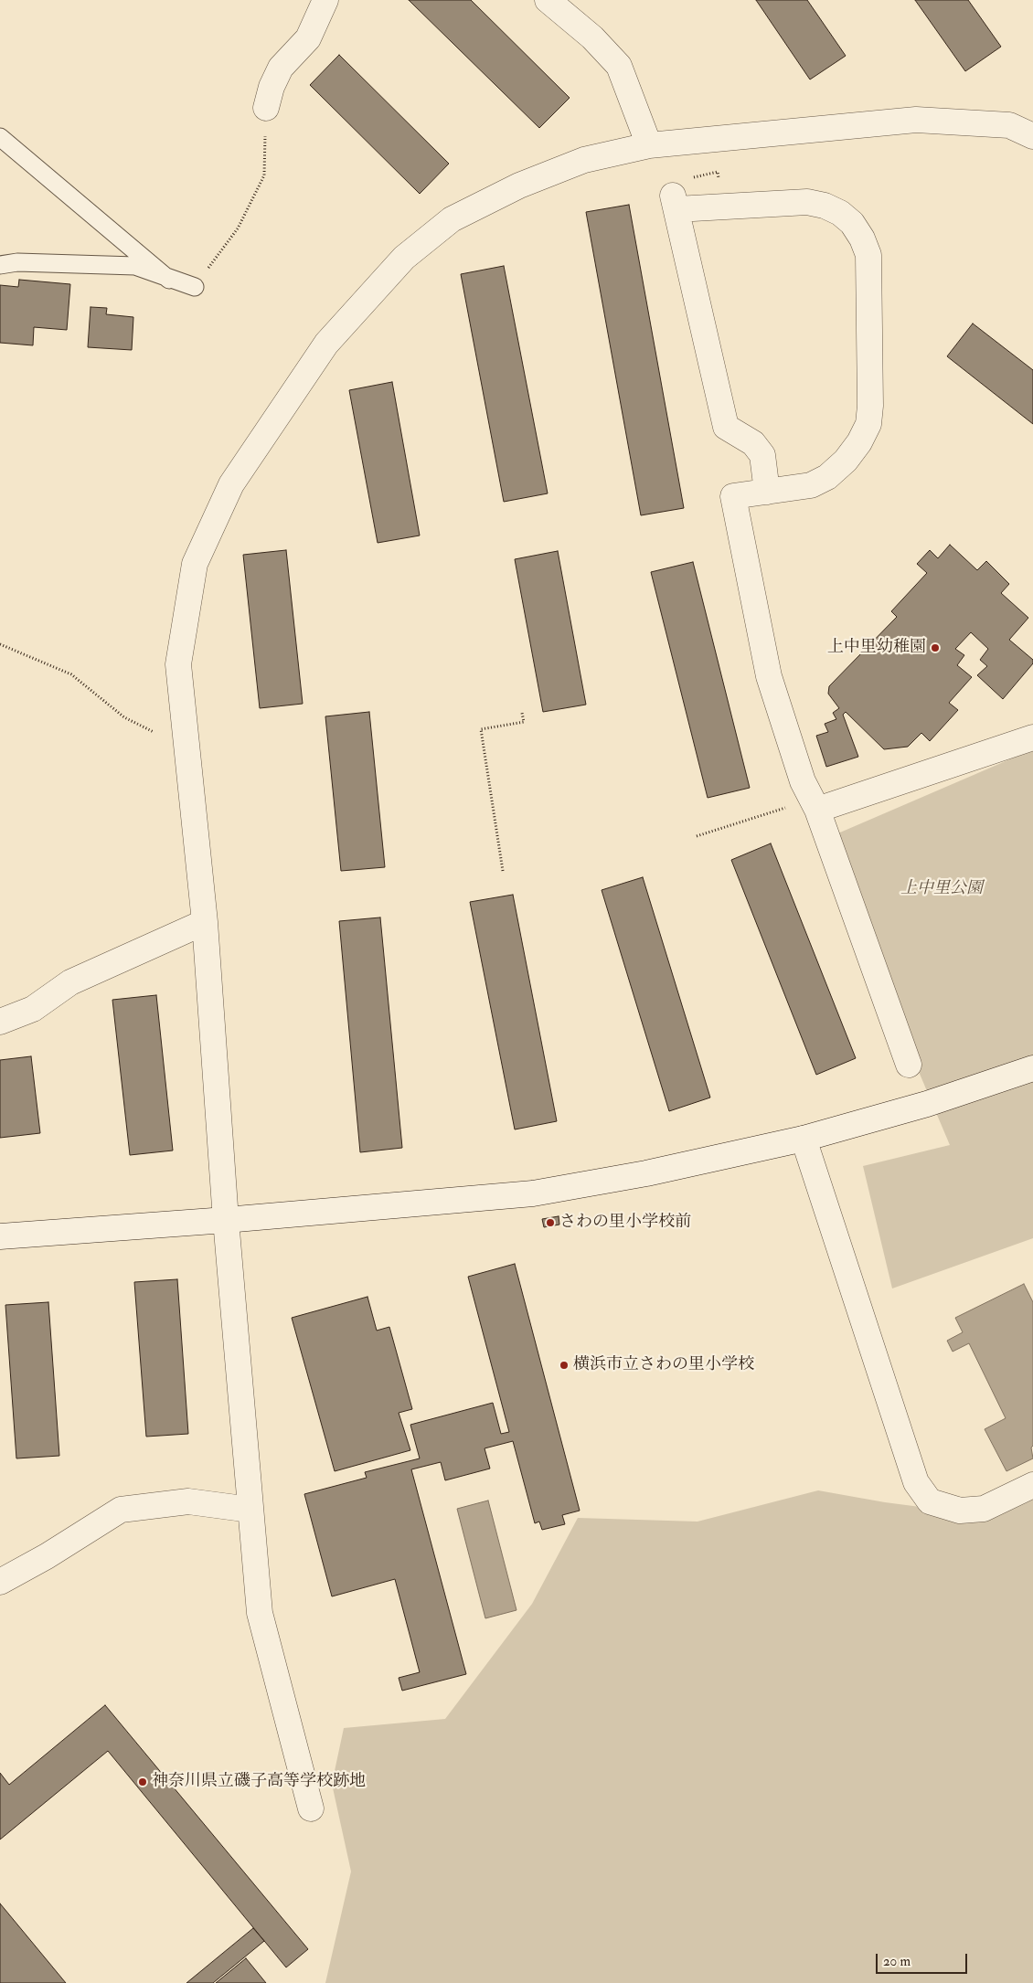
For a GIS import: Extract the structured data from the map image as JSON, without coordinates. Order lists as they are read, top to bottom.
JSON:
{
  "parks": ["上中里公園"],
  "places": [
    "上中里幼稚園",
    "さわの里小学校前",
    "横浜市立さわの里小学校",
    "神奈川県立磯子高等学校跡地"
  ],
  "scale_bar": "20 m"
}
